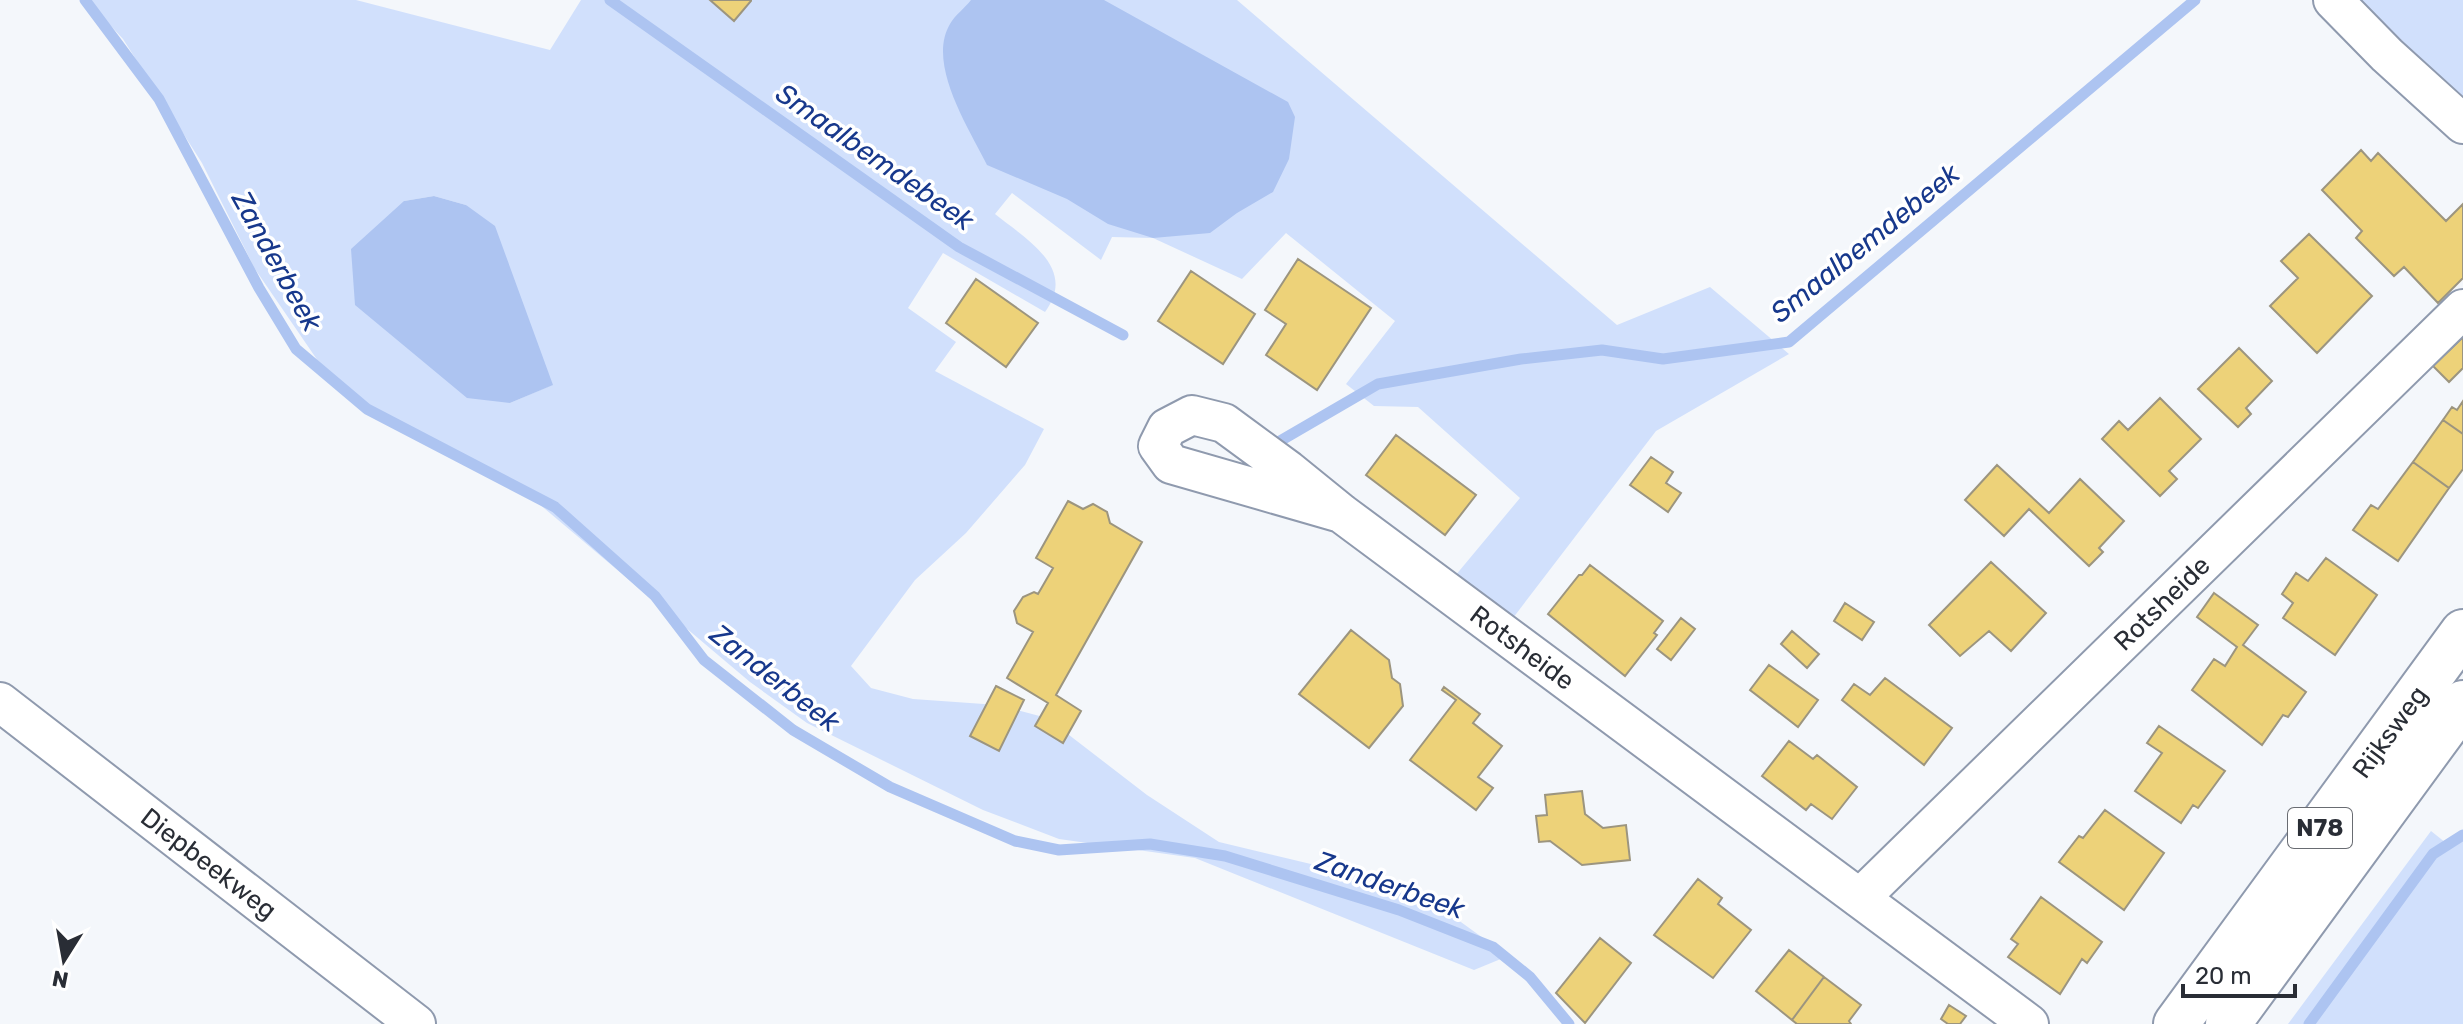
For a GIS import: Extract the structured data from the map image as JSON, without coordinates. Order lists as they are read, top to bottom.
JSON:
{
  "streets": {
    "main road": ["Rijksweg", "N78"],
    "street": ["Rotsheide", "Diepbeekweg"]
  },
  "water": ["Smaalbemdebeek", "Zanderbeek"],
  "scale_bar": "20 m",
  "north": "bottom"
}
